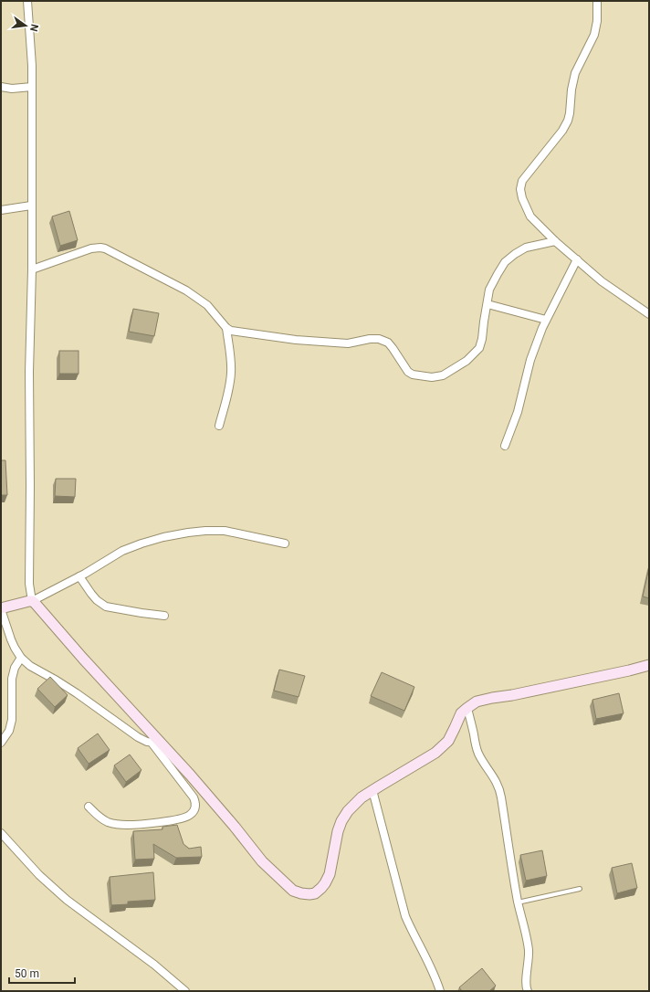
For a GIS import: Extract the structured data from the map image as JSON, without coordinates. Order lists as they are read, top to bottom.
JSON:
{
  "scale_bar": "50 m",
  "north": "right"
}
